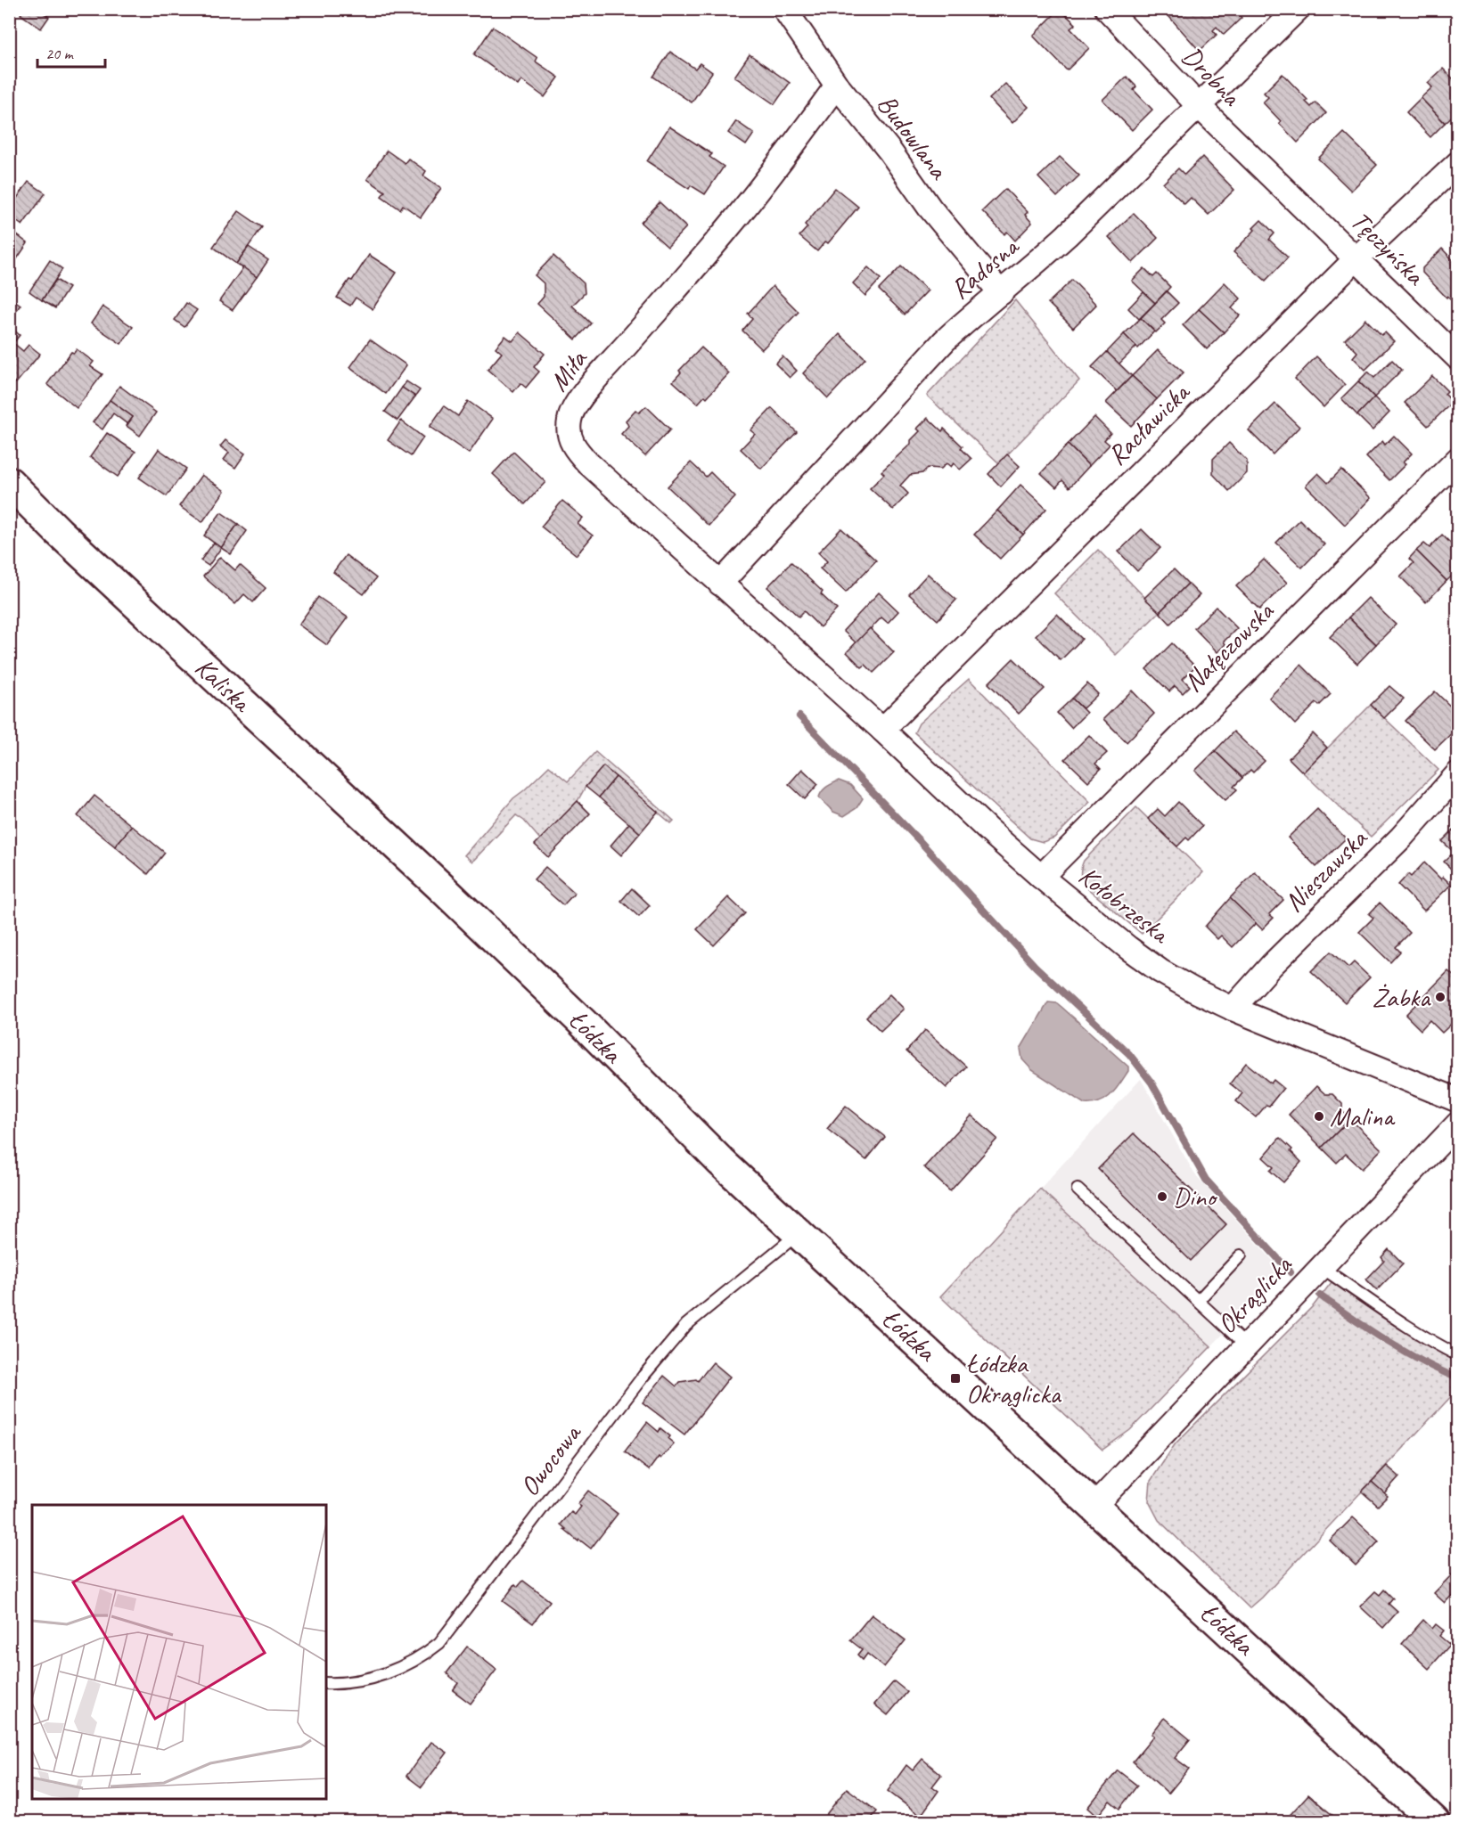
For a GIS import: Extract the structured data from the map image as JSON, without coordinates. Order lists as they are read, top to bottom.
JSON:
{
  "streets": {
    "main road": ["Kaliska", "Łódzka"],
    "street": [
      "Drobna",
      "Budowlana",
      "Tęczyńska",
      "Radosna",
      "Miła",
      "Racławicka",
      "Nałęczowska",
      "Nieszawska",
      "Kołobrzeska",
      "Okrąglicka"
    ],
    "lane": ["Owocowa"]
  },
  "crossings": [
    ["Drobna", "Tęczyńska"],
    ["Drobna", "Radosna"],
    ["Budowlana", "Radosna"],
    ["Budowlana", "Miła"],
    ["Tęczyńska", "Racławicka"],
    ["Radosna", "Miła"],
    ["Miła", "Kołobrzeska"],
    ["Racławicka", "Kołobrzeska"],
    ["Nałęczowska", "Kołobrzeska"],
    ["Kaliska", "Łódzka"],
    ["Nieszawska", "Kołobrzeska"],
    ["Łódzka", "Okrąglicka"],
    ["Łódzka", "Owocowa"]
  ],
  "places": {
    "other": ["Żabka", "Malina", "Dino"],
    "transit": ["Łódzka Okrąglicka"]
  },
  "scale_bar": "20 m"
}
